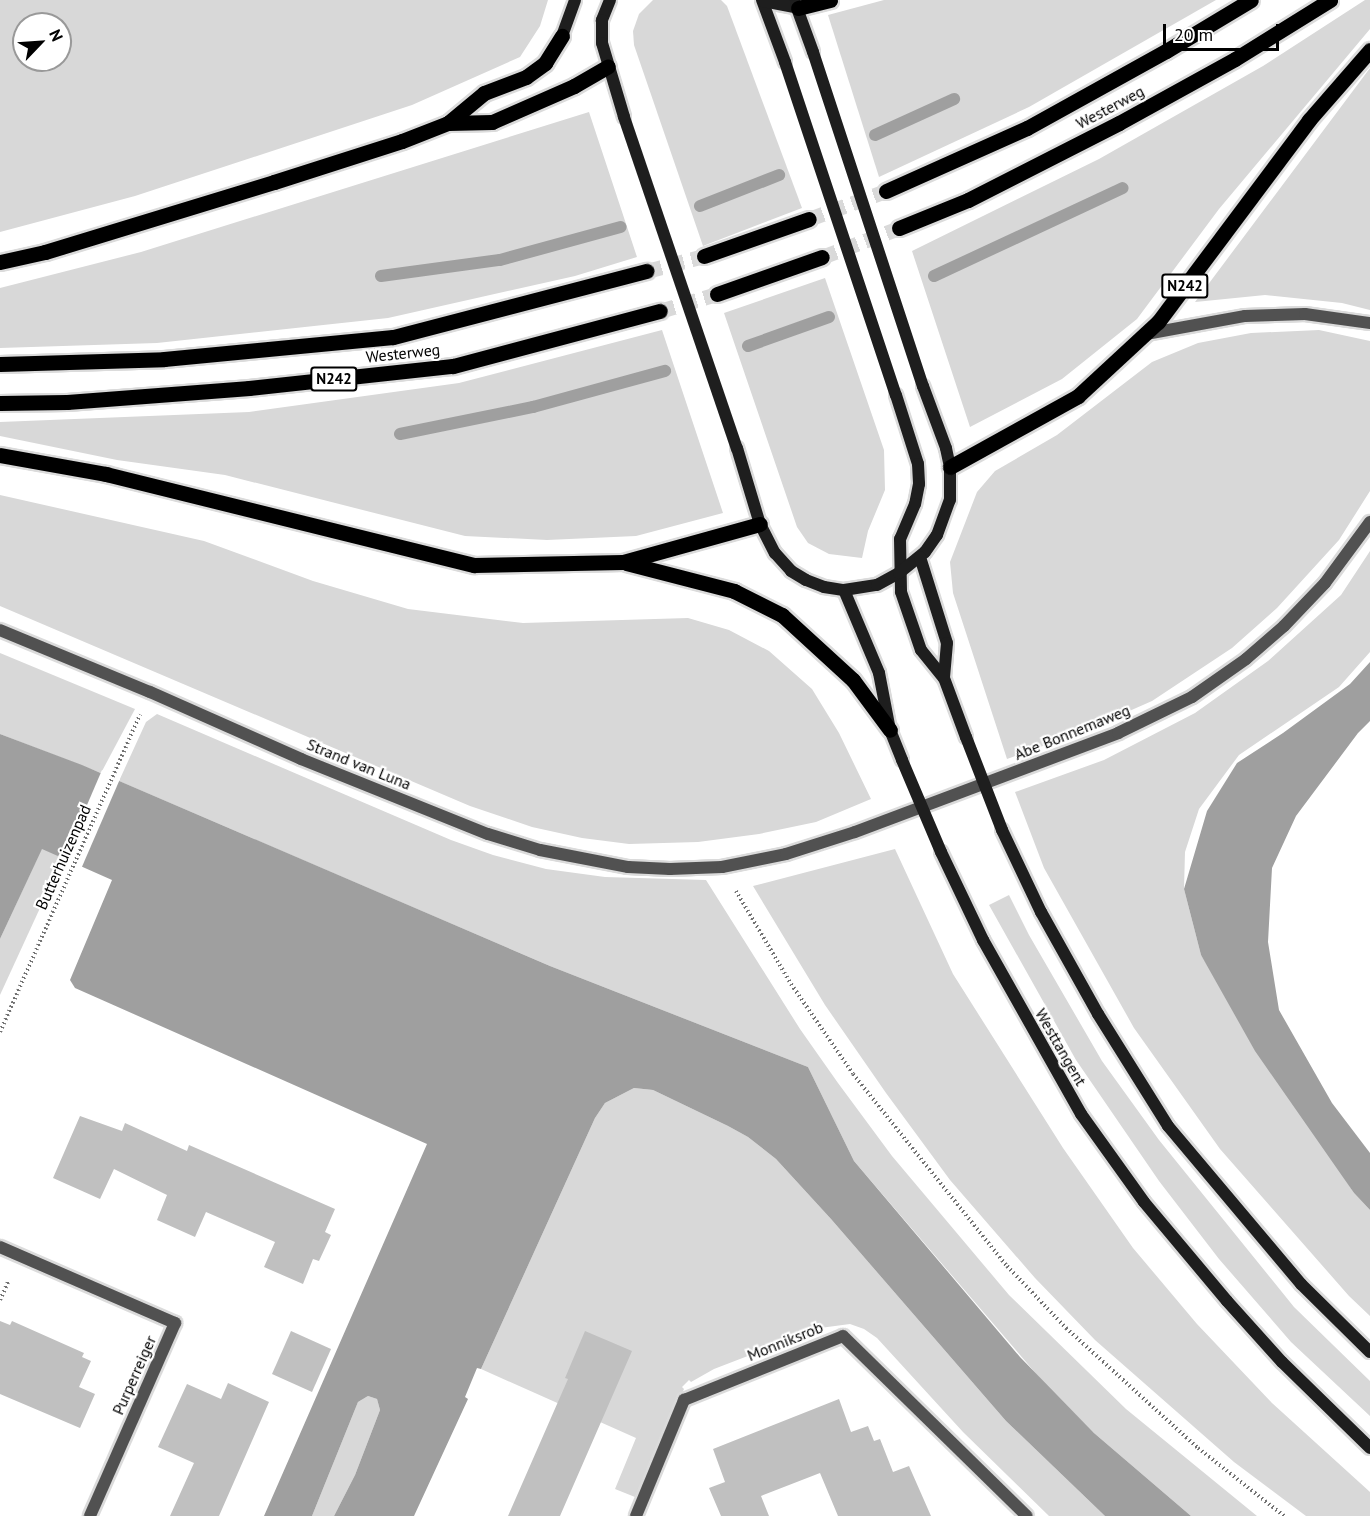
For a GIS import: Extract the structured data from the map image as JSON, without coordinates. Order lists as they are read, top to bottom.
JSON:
{
  "streets": {
    "main road": ["Westerweg", "N242", "Westtangent"],
    "street": [
      "Abe Bonnemaweg",
      "Strand van Luna",
      "Monniksrob",
      "Purperreiger"
    ],
    "path": ["Butterhuizenpad"]
  },
  "crossings": [
    ["Abe Bonnemaweg", "Strand van Luna"],
    ["Strand van Luna", "Butterhuizenpad"]
  ],
  "scale_bar": "20 m",
  "north": "top right"
}
